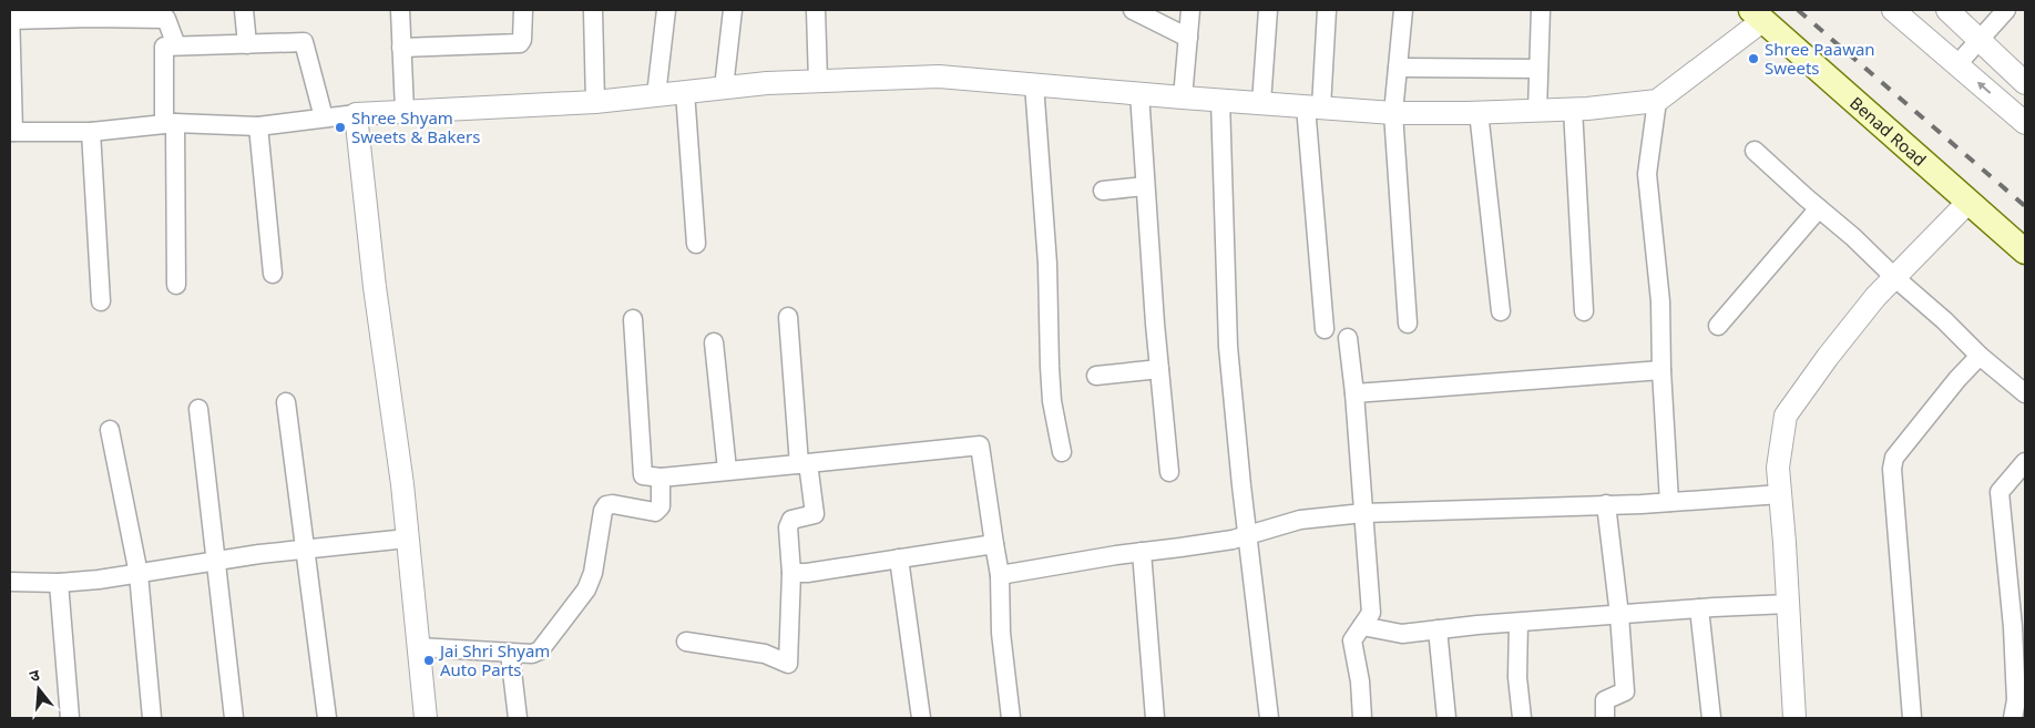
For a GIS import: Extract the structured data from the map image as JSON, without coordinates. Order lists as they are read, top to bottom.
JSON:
{
  "streets": {
    "main road": ["Benad Road"]
  },
  "places": ["Shree Paawan Sweets", "Shree Shyam Sweets & Bakers", "Jai Shri Shyam Auto Parts"],
  "north": "top"
}
